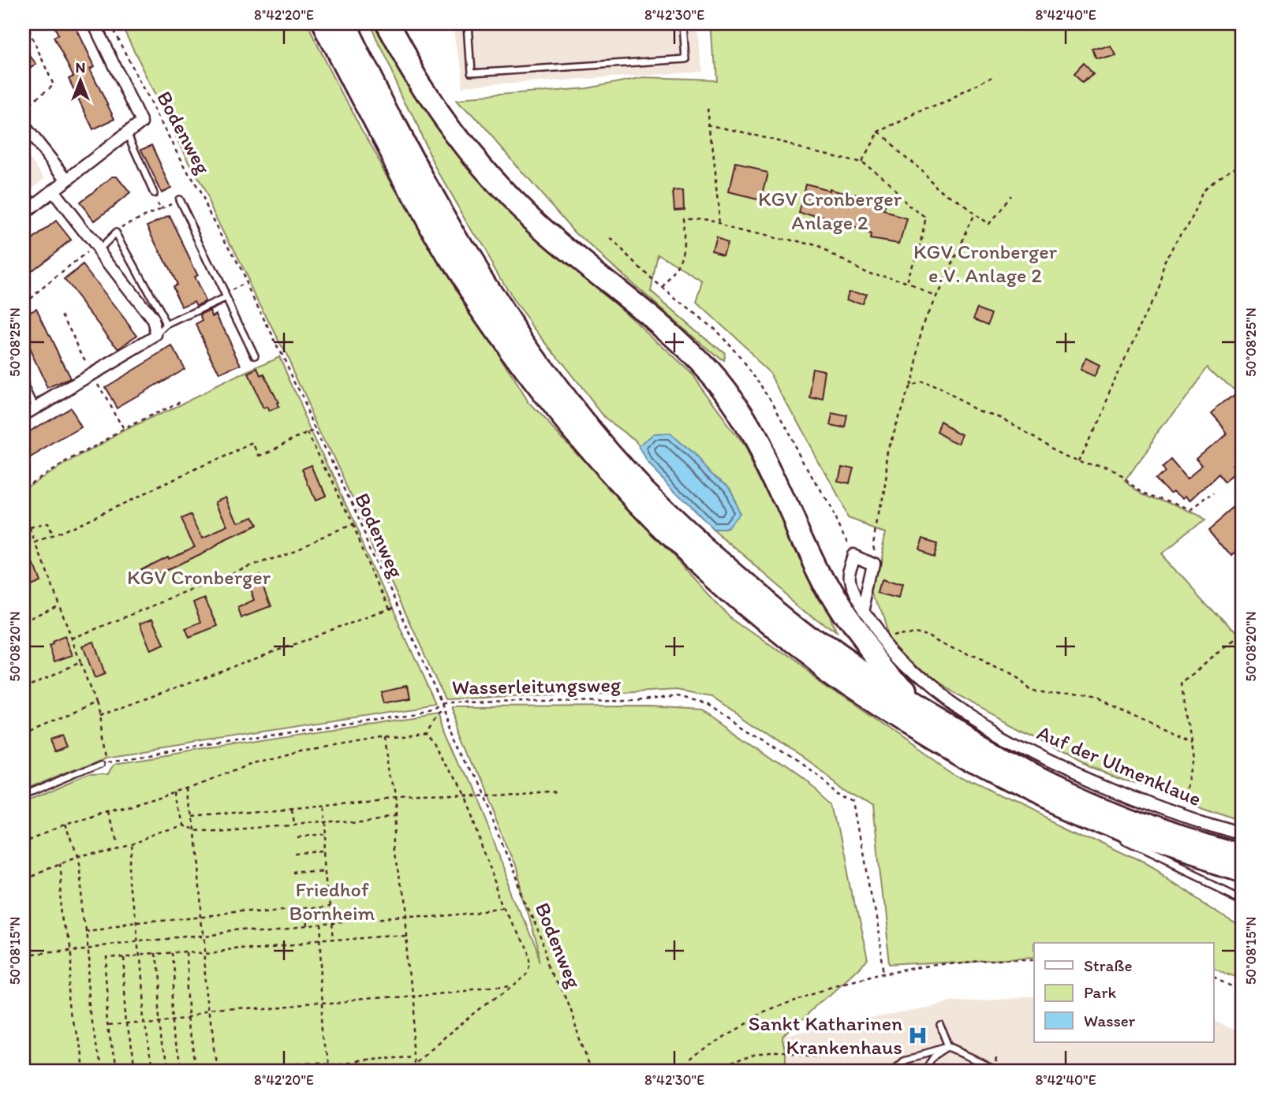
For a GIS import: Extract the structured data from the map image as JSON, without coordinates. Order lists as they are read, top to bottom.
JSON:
{
  "streets": {
    "street": ["Auf der Ulmenklaue"],
    "path": ["Bodenweg", "Wasserleitungsweg"]
  },
  "crossings": [
    ["Bodenweg", "Wasserleitungsweg"]
  ],
  "parks": [
    "KGV Cronberger Anlage 2",
    "KGV Cronberger e.V. Anlage 2",
    "KGV Cronberger",
    "Friedhof Bornheim"
  ],
  "places": {
    "hospital": ["Sankt Katharinen Krankenhaus"]
  },
  "legend": ["Straße", "Park", "Wasser"],
  "north": "top",
  "coordinates": [
    "8°42'20\"E",
    "8°42'30\"E",
    "8°42'40\"E",
    "50°08'25\"N",
    "50°08'20\"N",
    "50°08'15\"N"
  ]
}
